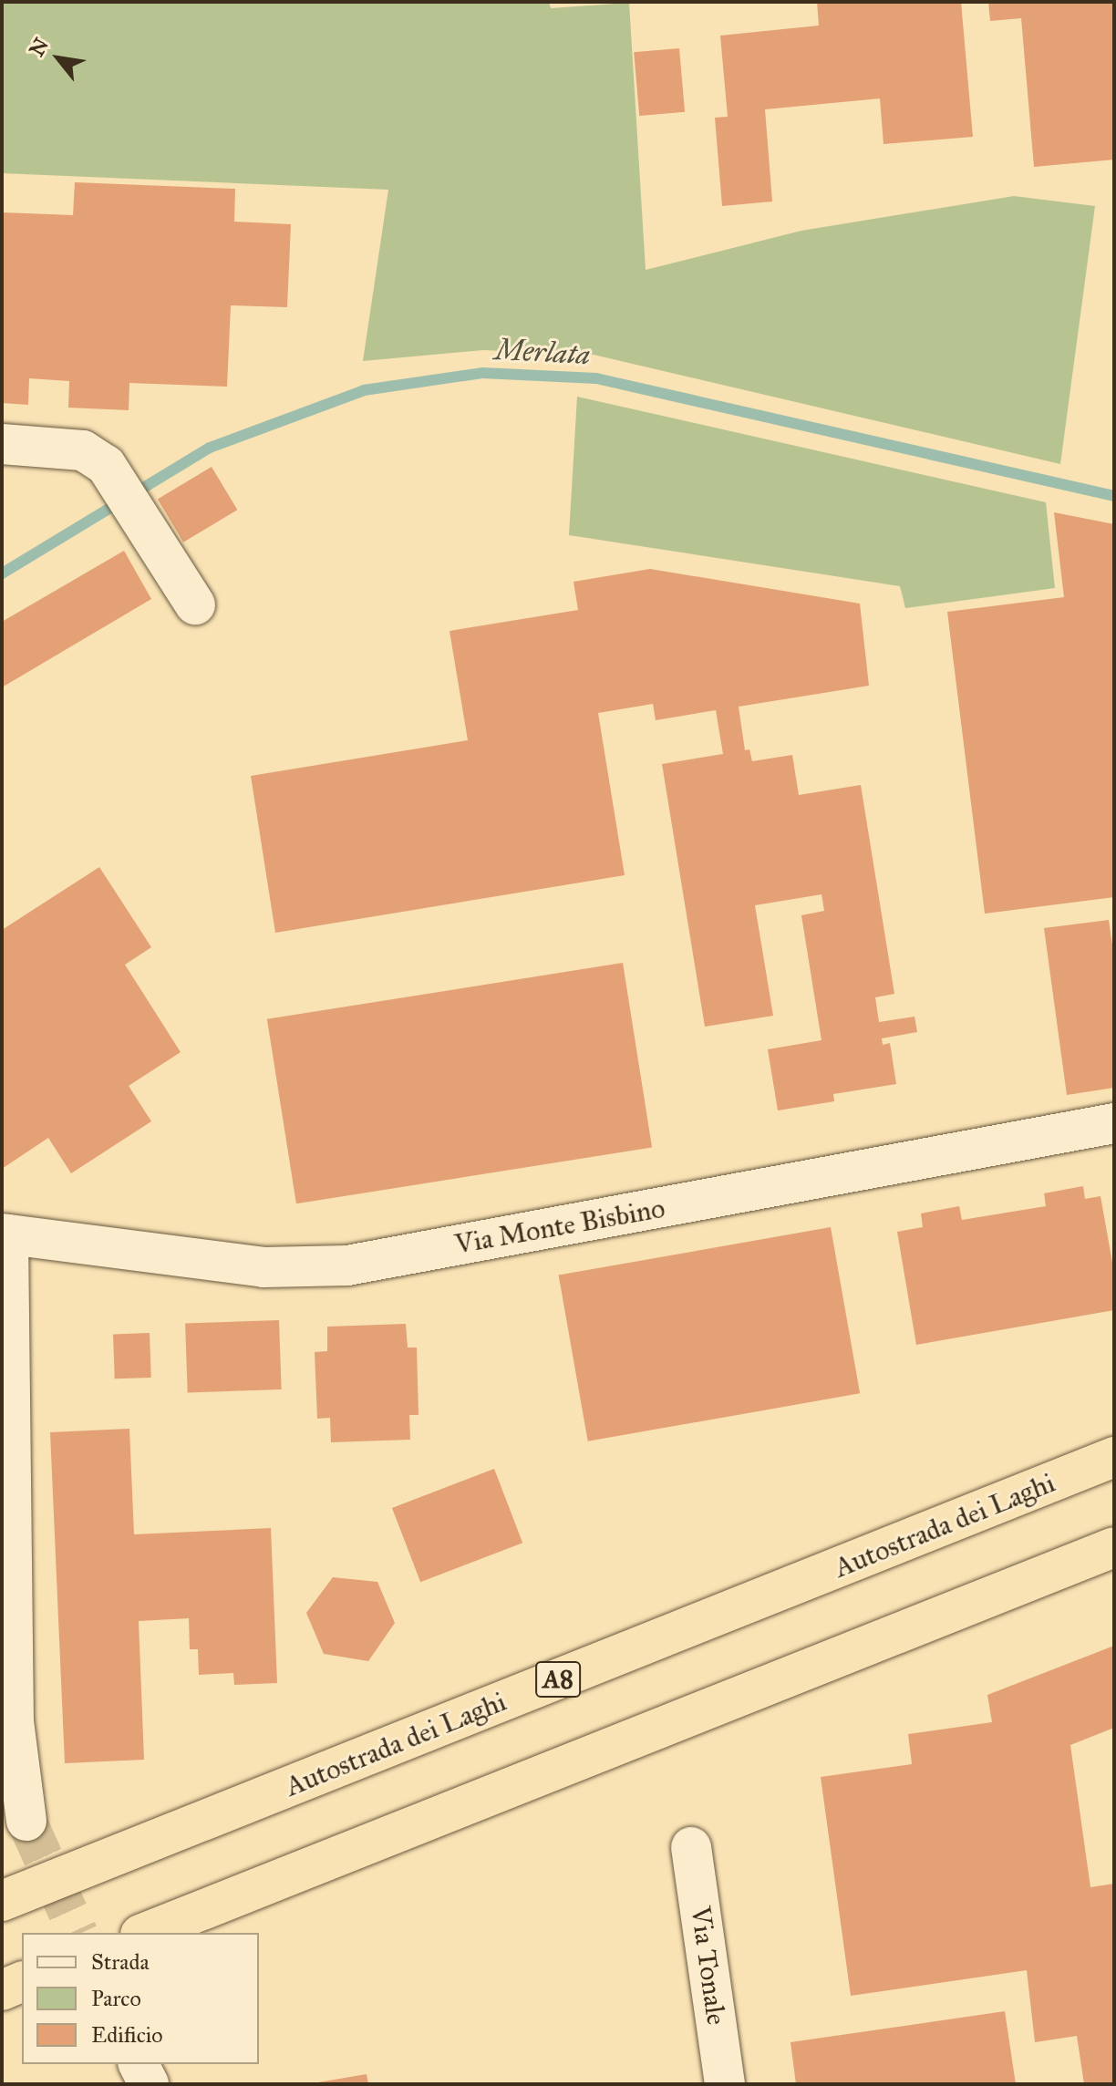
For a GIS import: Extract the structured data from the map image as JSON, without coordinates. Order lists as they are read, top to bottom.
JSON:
{
  "streets": {
    "highway": ["Autostrada dei Laghi", "A8"],
    "street": ["Via Monte Bisbino", "Via Tonale"]
  },
  "water": ["Merlata"],
  "legend": ["Strada", "Parco", "Edificio"],
  "north": "top left"
}
